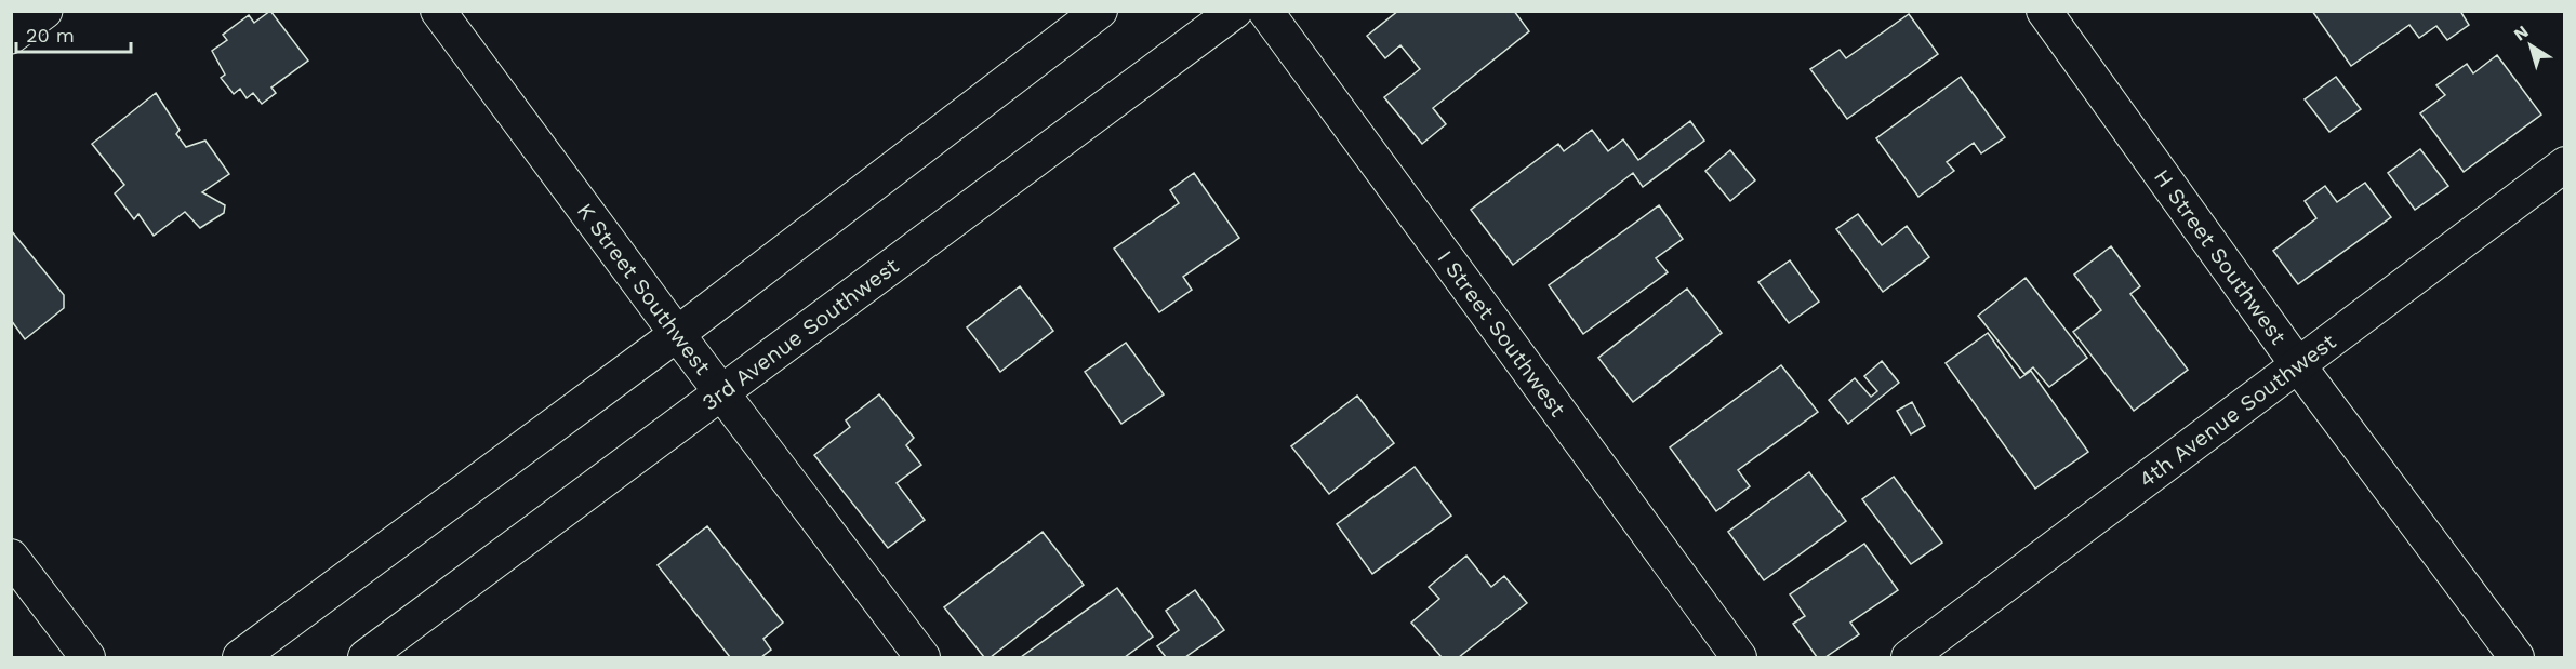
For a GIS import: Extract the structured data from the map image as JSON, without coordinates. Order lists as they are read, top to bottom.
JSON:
{
  "streets": {
    "street": [
      "H Street Southwest",
      "K Street Southwest",
      "3rd Avenue Southwest",
      "I Street Southwest",
      "4th Avenue Southwest"
    ]
  },
  "crossings": [
    ["H Street Southwest", "4th Avenue Southwest"],
    ["K Street Southwest", "3rd Avenue Southwest"]
  ],
  "scale_bar": "20 m",
  "north": "top left"
}
